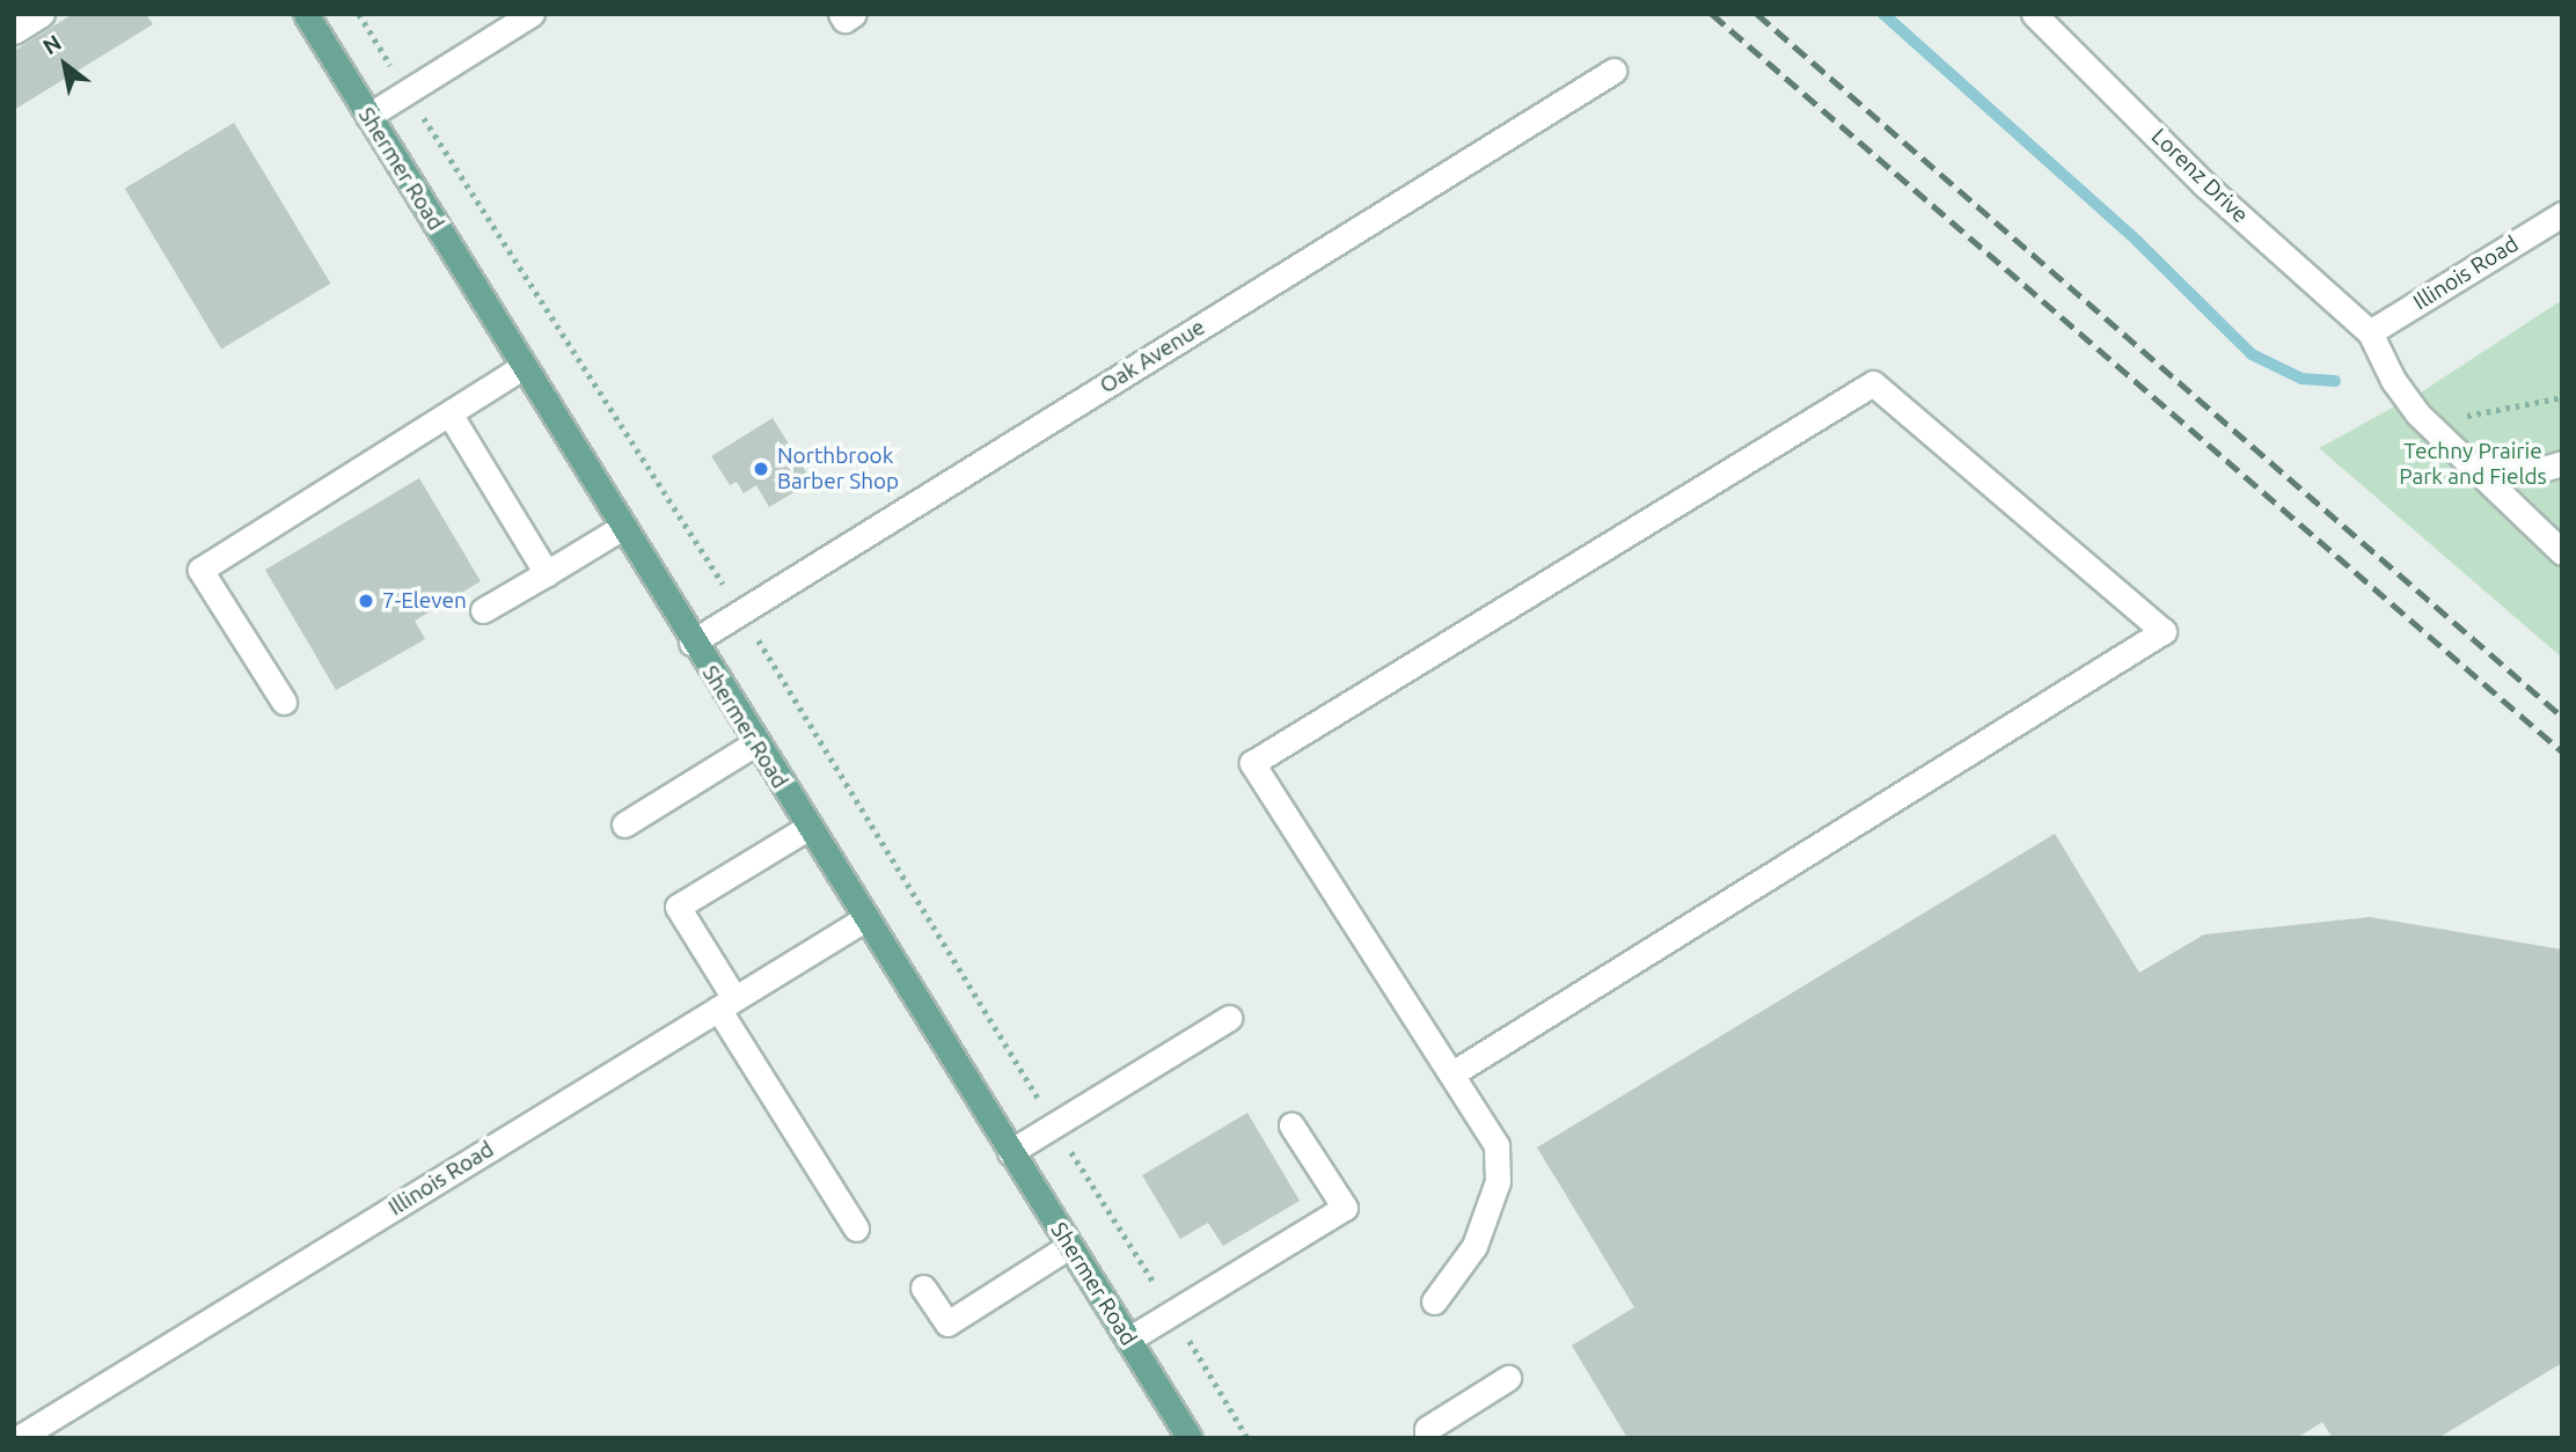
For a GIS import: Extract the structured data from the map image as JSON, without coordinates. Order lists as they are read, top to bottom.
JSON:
{
  "streets": {
    "main road": ["Shermer Road"],
    "street": ["Lorenz Drive", "Illinois Road", "Oak Avenue"]
  },
  "crossings": [
    ["Shermer Road", "Illinois Road"],
    ["Shermer Road", "Oak Avenue"],
    ["Lorenz Drive", "Illinois Road"]
  ],
  "parks": ["Techny Prairie Park and Fields"],
  "places": ["Northbrook Barber Shop", "7-Eleven"],
  "north": "top left"
}
